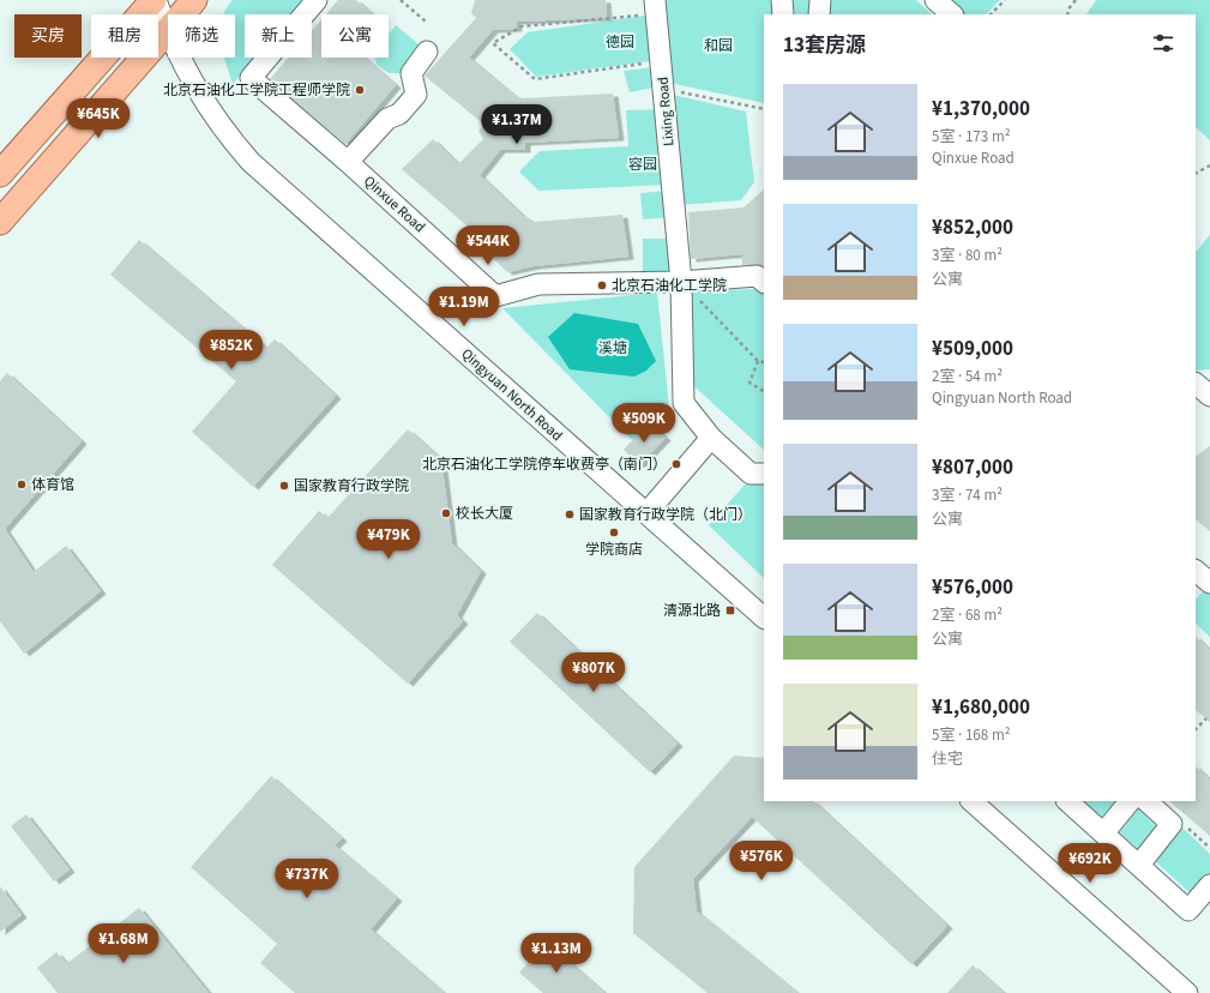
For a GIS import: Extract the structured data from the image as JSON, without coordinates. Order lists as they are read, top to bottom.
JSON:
{
  "streets": {
    "street": ["Lixing Road", "Qinxue Road", "Qingyuan North Road"]
  },
  "crossings": [
    ["Lixing Road", "Qinxue Road"]
  ],
  "parks": [
    "德园",
    "和园",
    "容园",
    "溪塘"
  ],
  "places": {
    "other": [
      "北京石油化工学院工程师学院",
      "北京石油化工学院",
      "北京石油化工学院停车收费亭（南门）",
      "体育馆",
      "国家教育行政学院",
      "校长大厦",
      "国家教育行政学院（北门）",
      "学院商店"
    ],
    "transit": ["清源北路"]
  },
  "page": {
    "chip": [
      "买房",
      "租房",
      "筛选",
      "新上",
      "公寓"
    ],
    "heading": "13套房源",
    "list": [
      {
        "name": "¥1,370,000",
        "note": "5室 · 173 m² · Qinxue Road"
      },
      {
        "name": "¥852,000",
        "note": "3室 · 80 m² · 公寓"
      },
      {
        "name": "¥509,000",
        "note": "2室 · 54 m² · Qingyuan North Road"
      },
      {
        "name": "¥807,000",
        "note": "3室 · 74 m² · 公寓"
      },
      {
        "name": "¥576,000",
        "note": "2室 · 68 m² · 公寓"
      },
      {
        "name": "¥1,680,000",
        "note": "5室 · 168 m² · 住宅"
      }
    ],
    "price": [
      "¥645K",
      "¥1.37M",
      "¥544K",
      "¥1.19M",
      "¥852K",
      "¥509K",
      "¥479K",
      "¥807K",
      "¥576K",
      "¥692K",
      "¥737K",
      "¥1.68M",
      "¥1.13M"
    ]
  }
}
